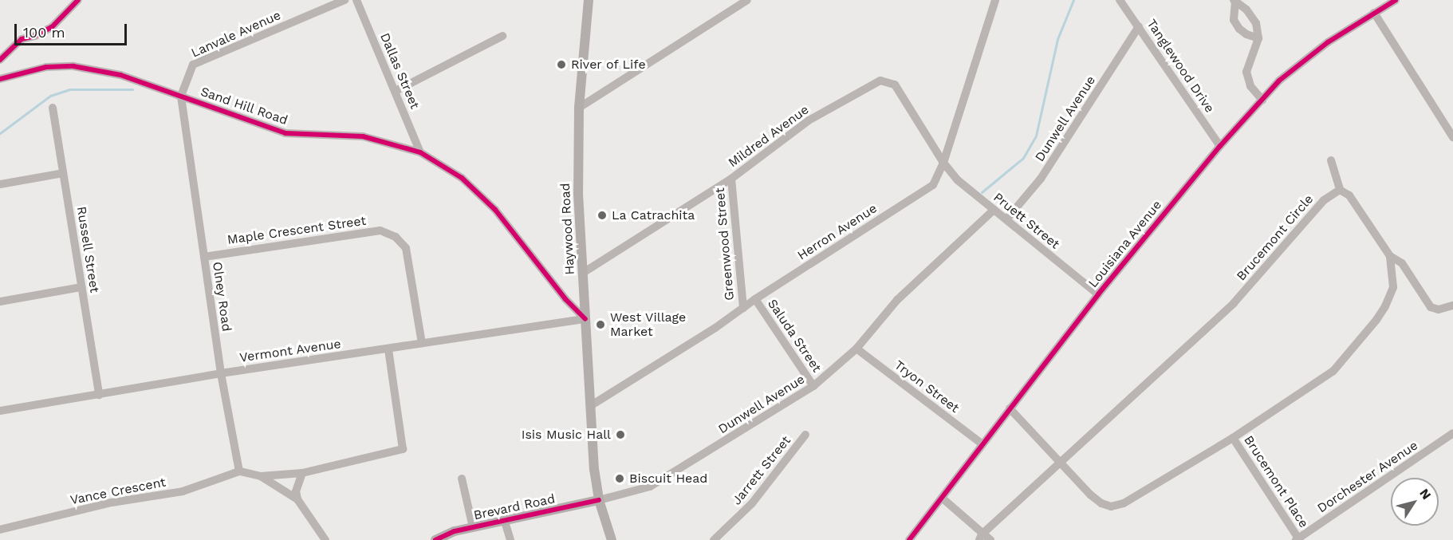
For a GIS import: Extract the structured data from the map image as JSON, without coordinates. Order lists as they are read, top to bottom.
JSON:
{
  "streets": {
    "main road": ["Haywood Road", "Brevard Road"],
    "street": [
      "Lanvale Avenue",
      "Tanglewood Drive",
      "Dallas Street",
      "Sand Hill Road",
      "Dunwell Avenue",
      "Mildred Avenue",
      "Pruett Street",
      "Maple Crescent Street",
      "Herron Avenue",
      "Brucemont Circle",
      "Greenwood Street",
      "Louisiana Avenue",
      "Russell Street",
      "Olney Road",
      "Saluda Street",
      "Vermont Avenue",
      "Tryon Street",
      "Jarrett Street",
      "Dorchester Avenue",
      "Brucemont Place",
      "Vance Crescent"
    ]
  },
  "crossings": [
    ["Lanvale Avenue", "Sand Hill Road"],
    ["Lanvale Avenue", "Olney Road"],
    ["Tanglewood Drive", "Dunwell Avenue"],
    ["Tanglewood Drive", "Louisiana Avenue"],
    ["Dallas Street", "Sand Hill Road"],
    ["Sand Hill Road", "Haywood Road"],
    ["Sand Hill Road", "Olney Road"],
    ["Sand Hill Road", "Vermont Avenue"],
    ["Dunwell Avenue", "Pruett Street"],
    ["Dunwell Avenue", "Haywood Road"],
    ["Dunwell Avenue", "Saluda Street"],
    ["Dunwell Avenue", "Tryon Street"],
    ["Dunwell Avenue", "Brevard Road"],
    ["Mildred Avenue", "Pruett Street"],
    ["Mildred Avenue", "Haywood Road"],
    ["Mildred Avenue", "Herron Avenue"],
    ["Mildred Avenue", "Greenwood Street"],
    ["Pruett Street", "Herron Avenue"],
    ["Pruett Street", "Louisiana Avenue"],
    ["Haywood Road", "Herron Avenue"],
    ["Haywood Road", "Vermont Avenue"],
    ["Haywood Road", "Brevard Road"],
    ["Maple Crescent Street", "Olney Road"],
    ["Maple Crescent Street", "Vermont Avenue"],
    ["Herron Avenue", "Greenwood Street"],
    ["Herron Avenue", "Saluda Street"],
    ["Louisiana Avenue", "Tryon Street"],
    ["Russell Street", "Vermont Avenue"],
    ["Olney Road", "Vermont Avenue"],
    ["Olney Road", "Vance Crescent"],
    ["Dorchester Avenue", "Brucemont Place"]
  ],
  "places": [
    "River of Life",
    "La Catrachita",
    "West Village Market",
    "Isis Music Hall",
    "Biscuit Head"
  ],
  "scale_bar": "100 m",
  "north": "top right"
}
